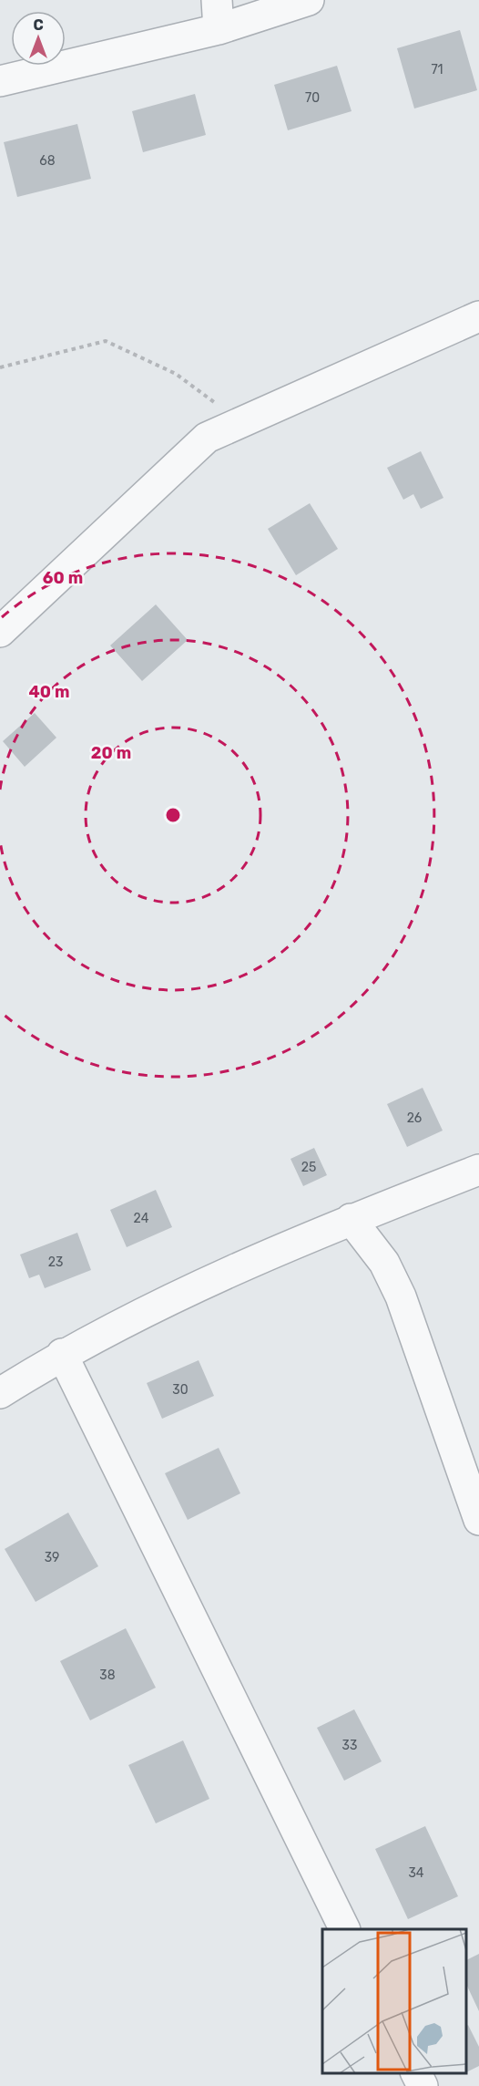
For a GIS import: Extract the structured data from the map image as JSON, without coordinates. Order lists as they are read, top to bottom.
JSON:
{
  "house_numbers": [
    "71",
    "70",
    "68",
    "26",
    "25",
    "24",
    "23",
    "30",
    "39",
    "38",
    "33",
    "34"
  ],
  "north": "top",
  "rings": ["60 m", "40 m", "20 m"]
}
